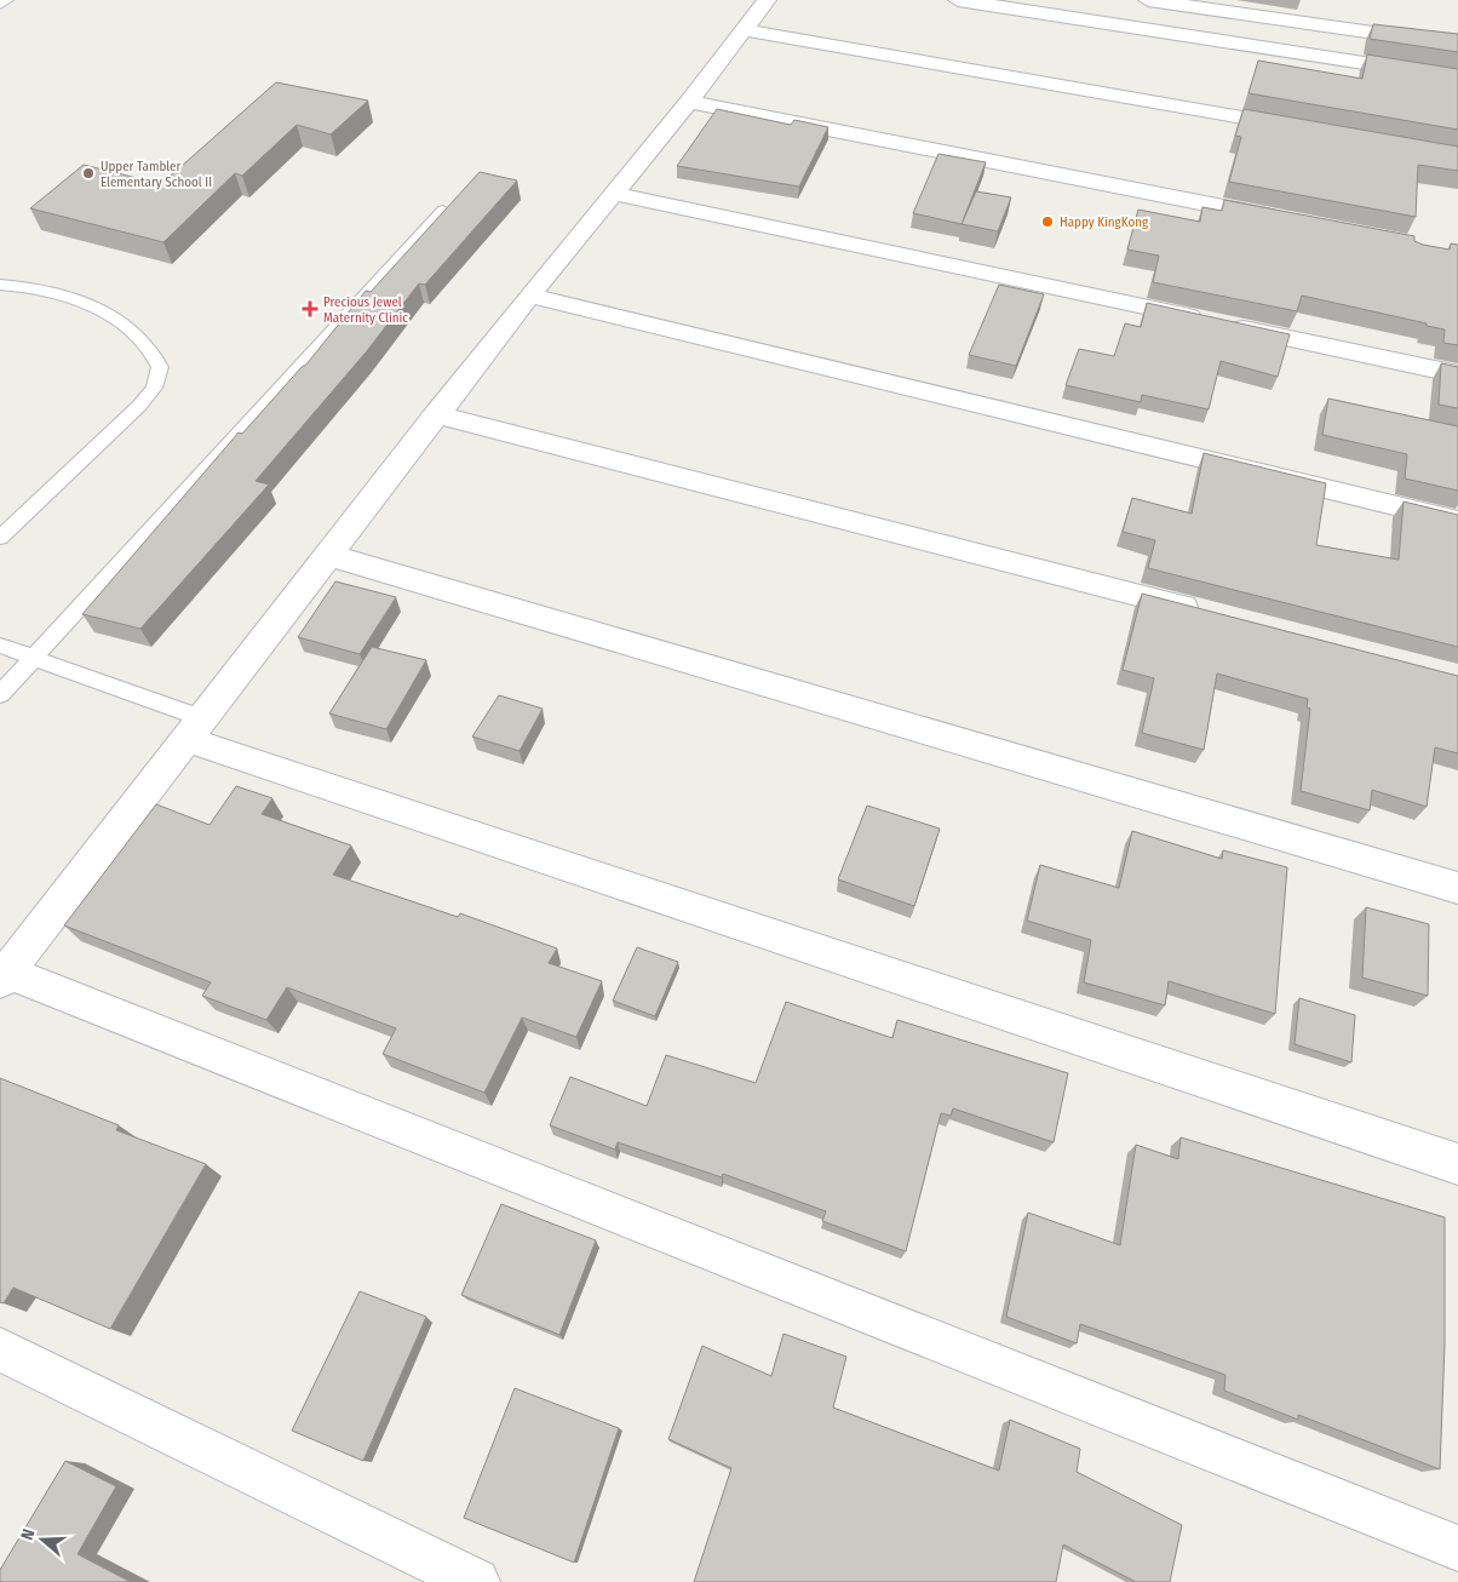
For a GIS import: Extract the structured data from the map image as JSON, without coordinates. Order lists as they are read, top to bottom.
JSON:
{
  "places": {
    "other": ["Upper Tambler Elementary School II", "Happy KingKong"],
    "health": ["Precious Jewel Maternity Clinic"]
  },
  "north": "left"
}
